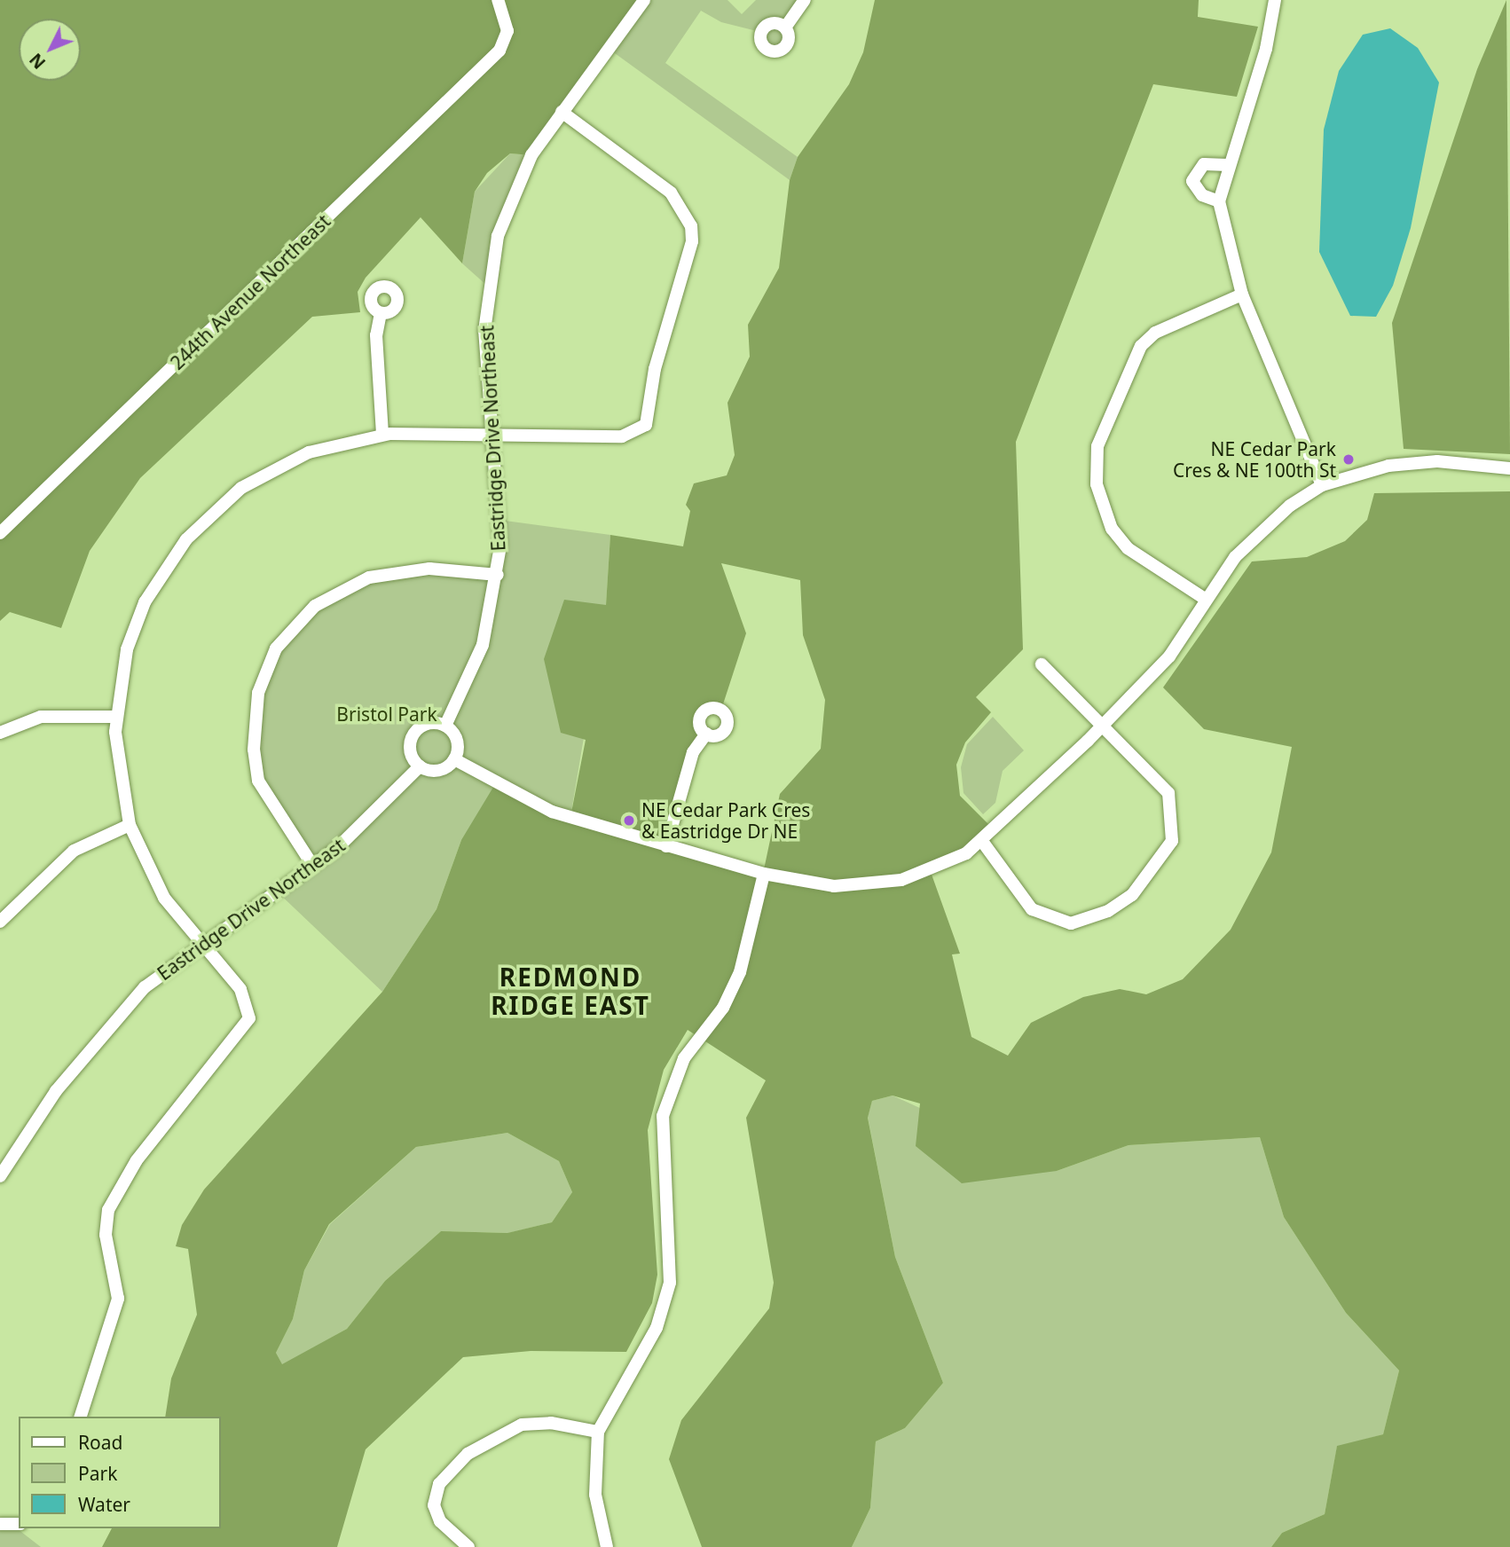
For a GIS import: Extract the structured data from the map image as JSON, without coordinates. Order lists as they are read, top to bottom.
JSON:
{
  "streets": {
    "street": ["244th Avenue Northeast", "Eastridge Drive Northeast"]
  },
  "districts": ["REDMOND RIDGE EAST"],
  "parks": ["Bristol Park"],
  "places": ["NE Cedar Park Cres & NE 100th St", "NE Cedar Park Cres & Eastridge Dr NE"],
  "legend": ["Road", "Park", "Water"],
  "north": "bottom left"
}
